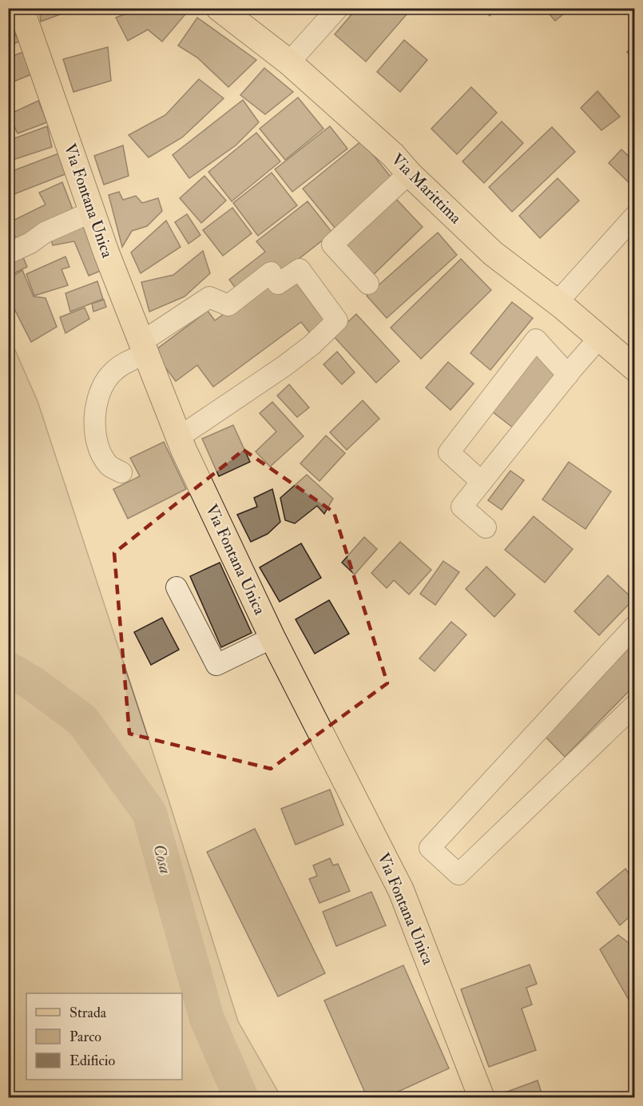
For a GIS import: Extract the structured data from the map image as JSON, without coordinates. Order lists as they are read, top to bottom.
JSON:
{
  "streets": {
    "main road": ["Via Marittima", "Via Fontana Unica"]
  },
  "water": ["Cosa"],
  "legend": ["Strada", "Parco", "Edificio"]
}
